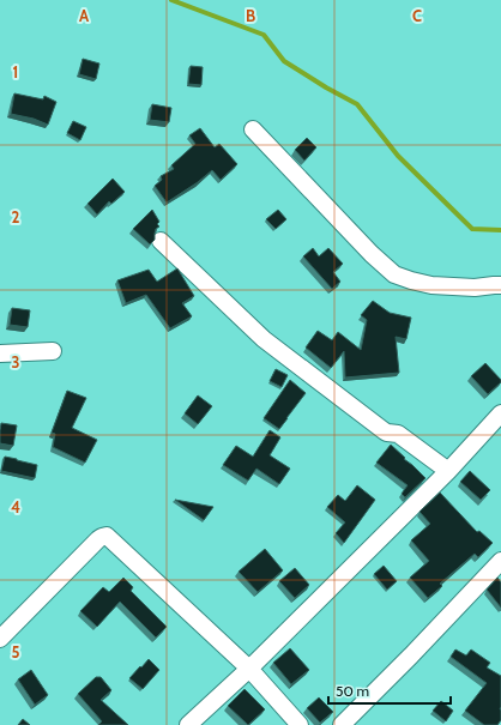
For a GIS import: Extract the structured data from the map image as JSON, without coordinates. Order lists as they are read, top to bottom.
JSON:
{
  "scale_bar": "50 m",
  "grid": {
    "columns": ["A", "B", "C"],
    "rows": [
      "1",
      "2",
      "3",
      "4",
      "5"
    ]
  }
}
